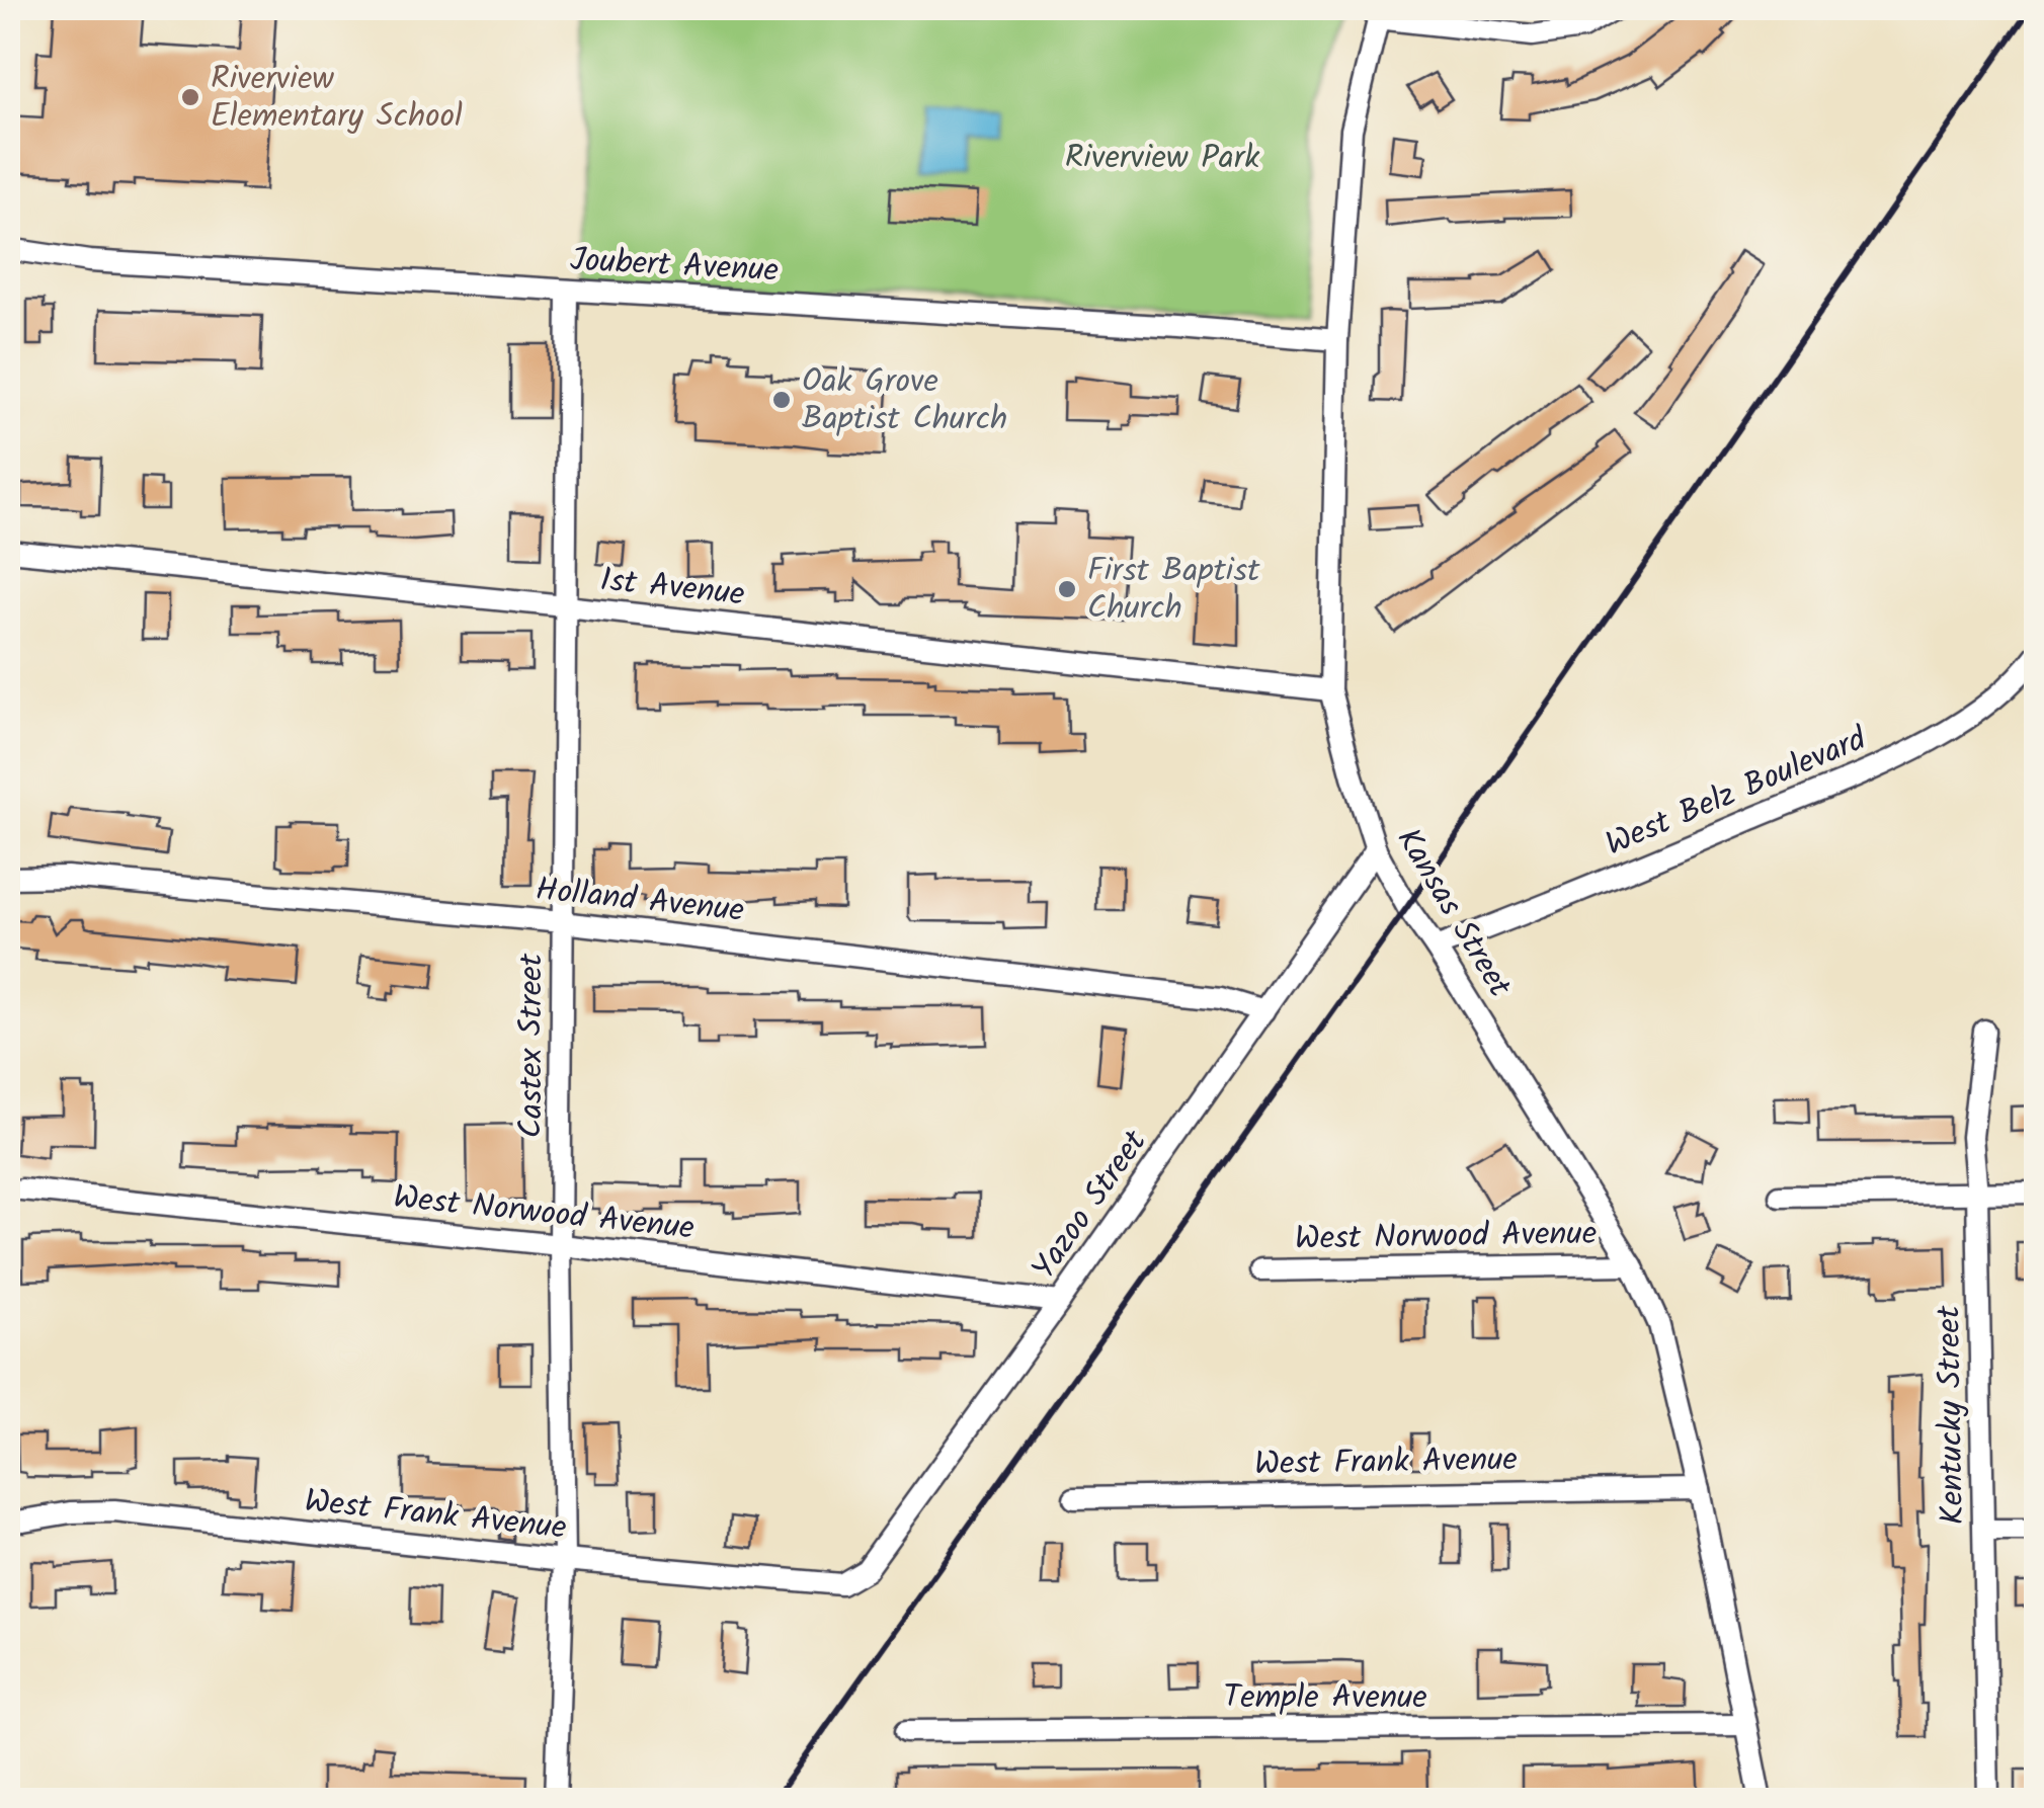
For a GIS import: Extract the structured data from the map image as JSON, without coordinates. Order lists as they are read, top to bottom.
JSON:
{
  "streets": {
    "street": [
      "Joubert Avenue",
      "1st Avenue",
      "West Belz Boulevard",
      "Holland Avenue",
      "Kansas Street",
      "Castex Street",
      "Yazoo Street",
      "West Norwood Avenue",
      "Kentucky Street",
      "West Frank Avenue",
      "Temple Avenue"
    ]
  },
  "crossings": [
    ["Joubert Avenue", "Kansas Street"],
    ["Joubert Avenue", "Castex Street"],
    ["1st Avenue", "Kansas Street"],
    ["1st Avenue", "Castex Street"],
    ["West Belz Boulevard", "Kansas Street"],
    ["Holland Avenue", "Castex Street"],
    ["Holland Avenue", "Yazoo Street"],
    ["Kansas Street", "Yazoo Street"],
    ["Kansas Street", "West Norwood Avenue"],
    ["Kansas Street", "West Frank Avenue"],
    ["Kansas Street", "Temple Avenue"],
    ["Castex Street", "West Norwood Avenue"],
    ["Castex Street", "West Frank Avenue"],
    ["Yazoo Street", "West Norwood Avenue"],
    ["Yazoo Street", "West Frank Avenue"]
  ],
  "parks": ["Riverview Park"],
  "places": ["Riverview Elementary School", "Oak Grove Baptist Church", "First Baptist Church"]
}
